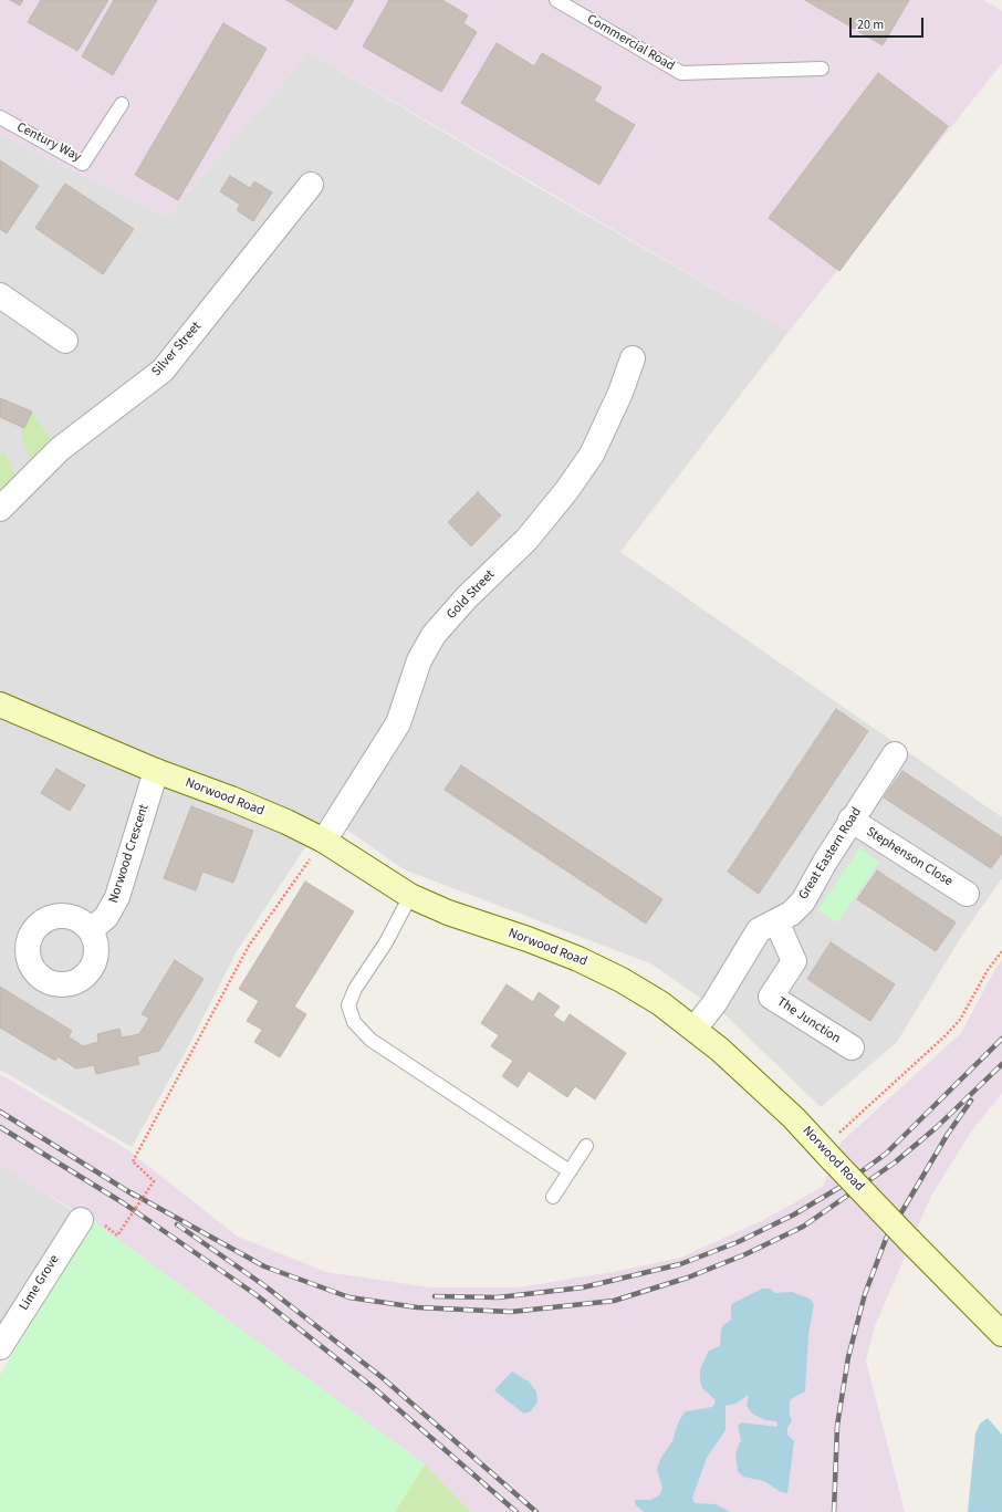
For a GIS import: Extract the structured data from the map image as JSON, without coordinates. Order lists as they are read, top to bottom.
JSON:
{
  "streets": {
    "street": [
      "Silver Street",
      "Gold Street",
      "Norwood Road",
      "Norwood Crescent",
      "Great Eastern Road",
      "Stephenson Close",
      "The Junction",
      "Lime Grove"
    ],
    "lane": ["Commercial Road", "Century Way"]
  },
  "crossings": [
    ["Gold Street", "Norwood Road"],
    ["Norwood Road", "Norwood Crescent"],
    ["Norwood Road", "Great Eastern Road"],
    ["Great Eastern Road", "Stephenson Close"],
    ["Great Eastern Road", "The Junction"]
  ],
  "scale_bar": "20 m"
}
